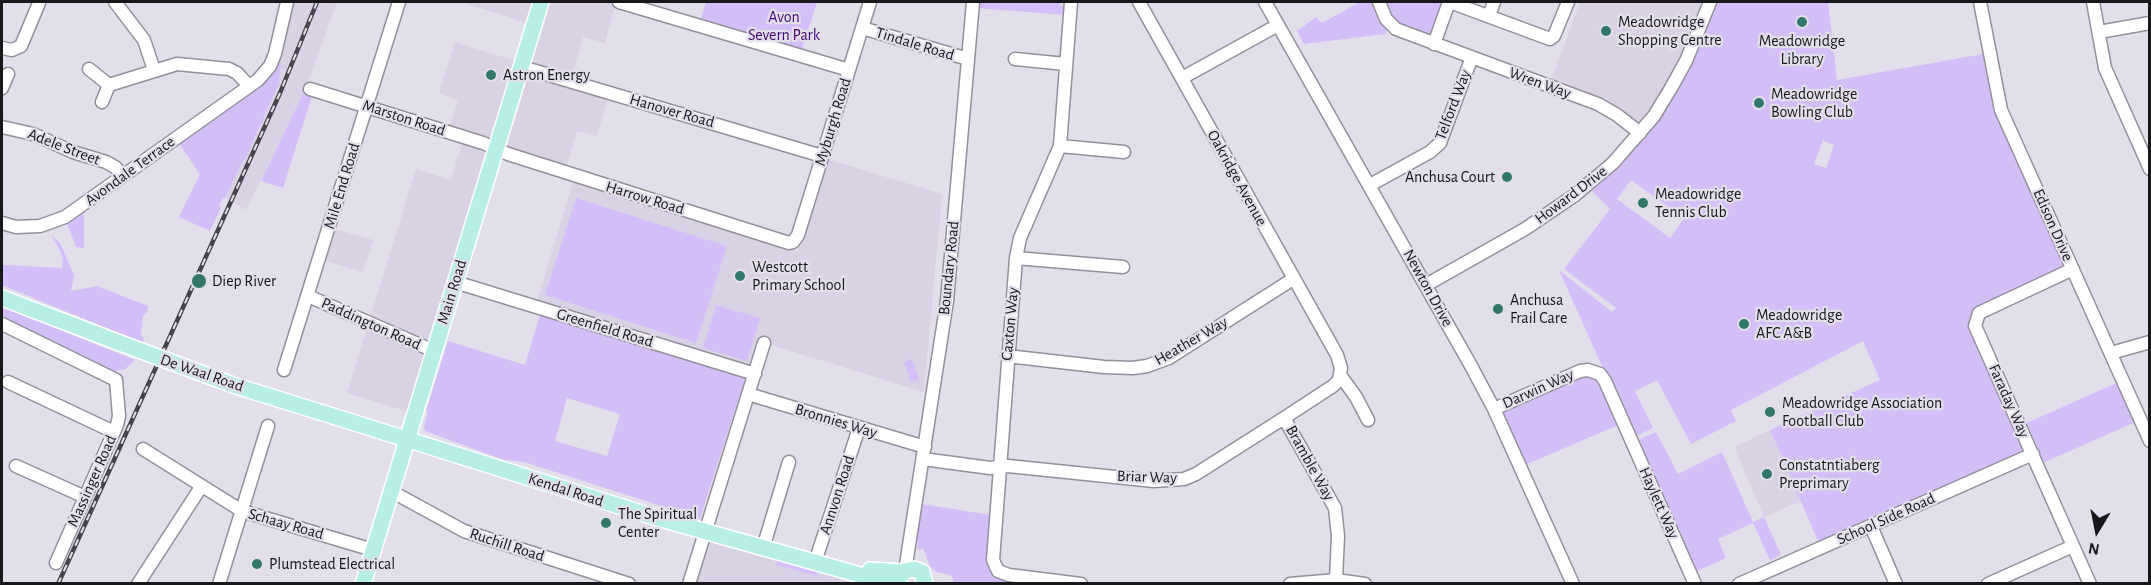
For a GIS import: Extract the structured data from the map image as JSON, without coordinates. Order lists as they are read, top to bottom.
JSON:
{
  "streets": {
    "main road": ["Main Road", "De Waal Road", "Kendal Road"],
    "street": [
      "Tindale Road",
      "Wren Way",
      "Telford Way",
      "Hanover Road",
      "Marston Road",
      "Myburgh Road",
      "Adele Street",
      "Avondale Terrace",
      "Oakridge Avenue",
      "Mile End Road",
      "Howard Drive",
      "Harrow Road",
      "Edison Drive",
      "Boundary Road",
      "Newton Drive",
      "Paddington Road",
      "Caxton Way",
      "Greenfield Road",
      "Heather Way",
      "Darwin Way",
      "Faraday Way",
      "Bronnies Way",
      "Bramble Way",
      "Briar Way",
      "Massinger Road",
      "Annvon Road",
      "Haylett Way",
      "School Side Road",
      "Schaay Road",
      "Ruchill Road"
    ]
  },
  "crossings": [
    ["Tindale Road", "Myburgh Road"],
    ["Tindale Road", "Boundary Road"],
    ["Wren Way", "Telford Way"],
    ["Wren Way", "Howard Drive"],
    ["Telford Way", "Newton Drive"],
    ["Hanover Road", "Myburgh Road"],
    ["Hanover Road", "Main Road"],
    ["Marston Road", "Mile End Road"],
    ["Marston Road", "Harrow Road"],
    ["Marston Road", "Main Road"],
    ["Myburgh Road", "Harrow Road"],
    ["Adele Street", "Avondale Terrace"],
    ["Oakridge Avenue", "Heather Way"],
    ["Oakridge Avenue", "Briar Way"],
    ["Mile End Road", "Paddington Road"],
    ["Howard Drive", "Newton Drive"],
    ["Harrow Road", "Main Road"],
    ["Edison Drive", "Faraday Way"],
    ["Boundary Road", "Bronnies Way"],
    ["Boundary Road", "Briar Way"],
    ["Boundary Road", "Kendal Road"],
    ["Newton Drive", "Darwin Way"],
    ["Main Road", "Paddington Road"],
    ["Main Road", "Greenfield Road"],
    ["Main Road", "De Waal Road"],
    ["Main Road", "Kendal Road"],
    ["Main Road", "Schaay Road"],
    ["Main Road", "Ruchill Road"],
    ["Caxton Way", "Heather Way"],
    ["Caxton Way", "Briar Way"],
    ["De Waal Road", "Kendal Road"],
    ["Darwin Way", "Haylett Way"],
    ["Faraday Way", "School Side Road"],
    ["Bronnies Way", "Briar Way"],
    ["Bronnies Way", "Annvon Road"],
    ["Bramble Way", "Briar Way"],
    ["Kendal Road", "Annvon Road"]
  ],
  "parks": ["Avon Severn Park"],
  "places": [
    "Meadowridge Library",
    "Meadowridge Shopping Centre",
    "Astron Energy",
    "Meadowridge Bowling Club",
    "Anchusa Court",
    "Meadowridge Tennis Club",
    "Westcott Primary School",
    "Diep River",
    "Anchusa Frail Care",
    "Meadowridge AFC A&B",
    "Meadowridge Association Football Club",
    "Constatntiaberg Preprimary",
    "The Spiritual Center",
    "Plumstead Electrical"
  ],
  "north": "bottom"
}
